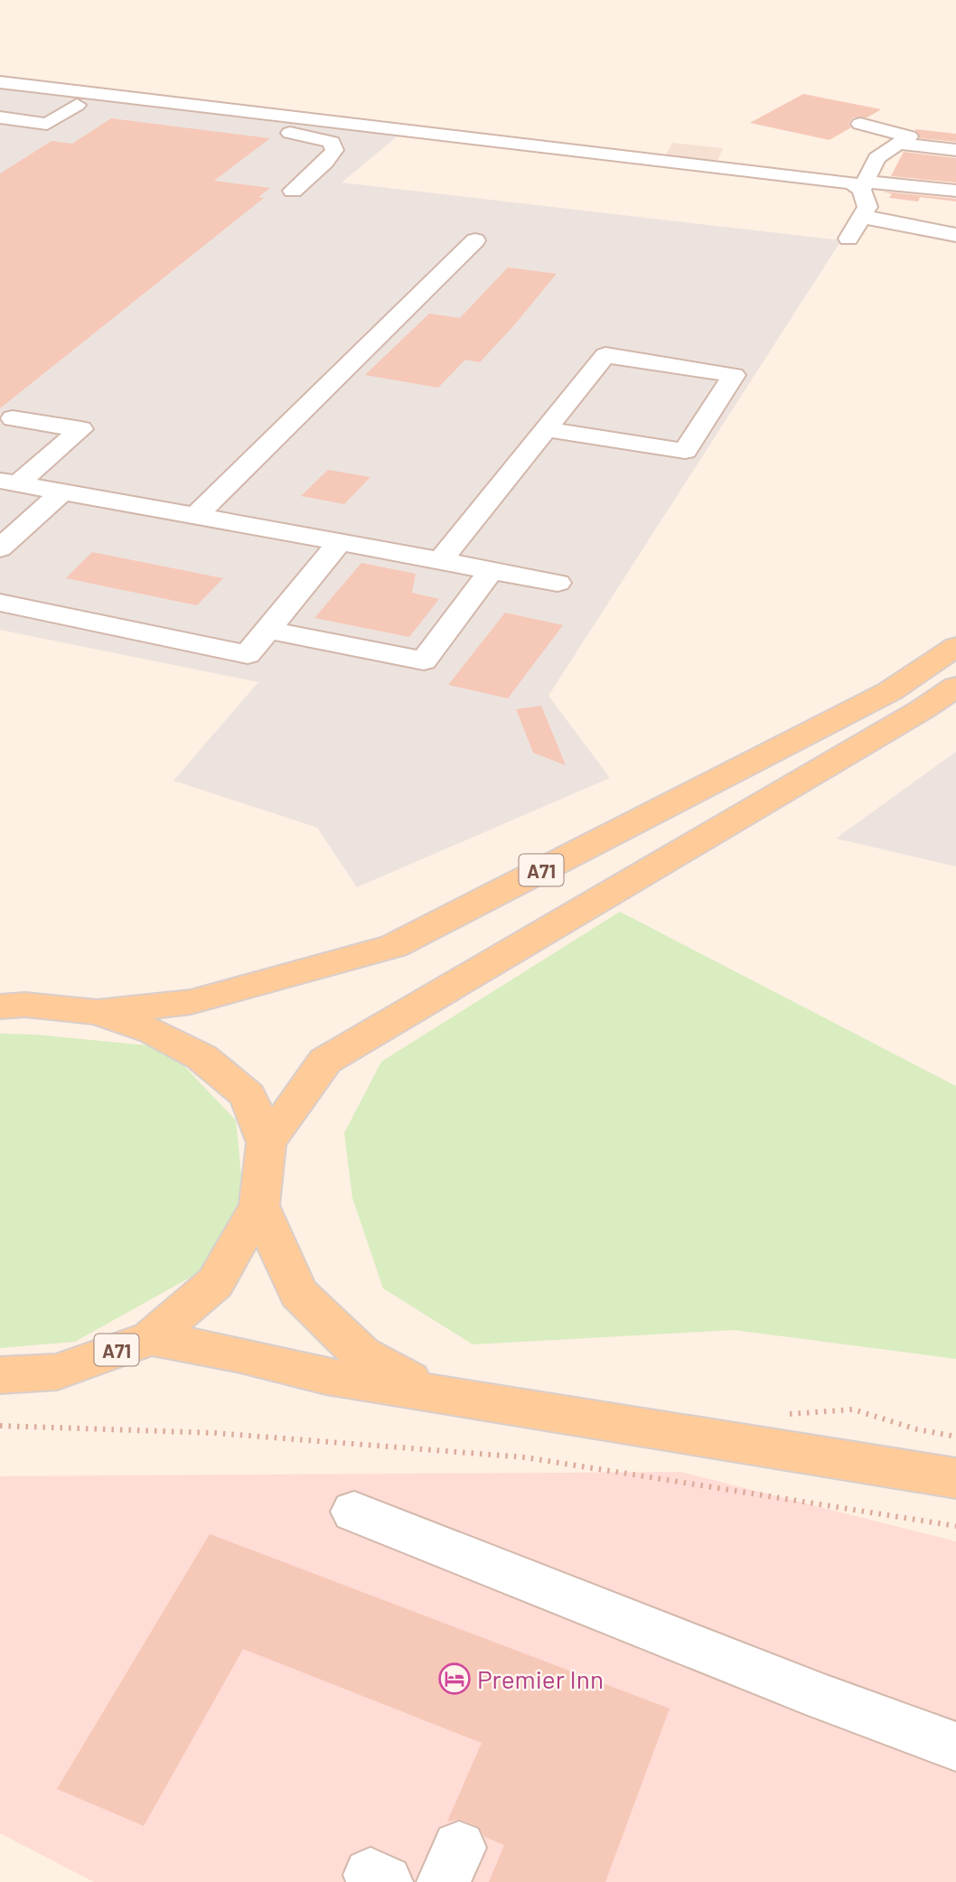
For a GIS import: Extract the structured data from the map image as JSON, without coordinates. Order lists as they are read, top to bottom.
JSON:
{
  "streets": {
    "main road": ["A71"]
  },
  "places": {
    "hotel": ["Premier Inn"]
  }
}
